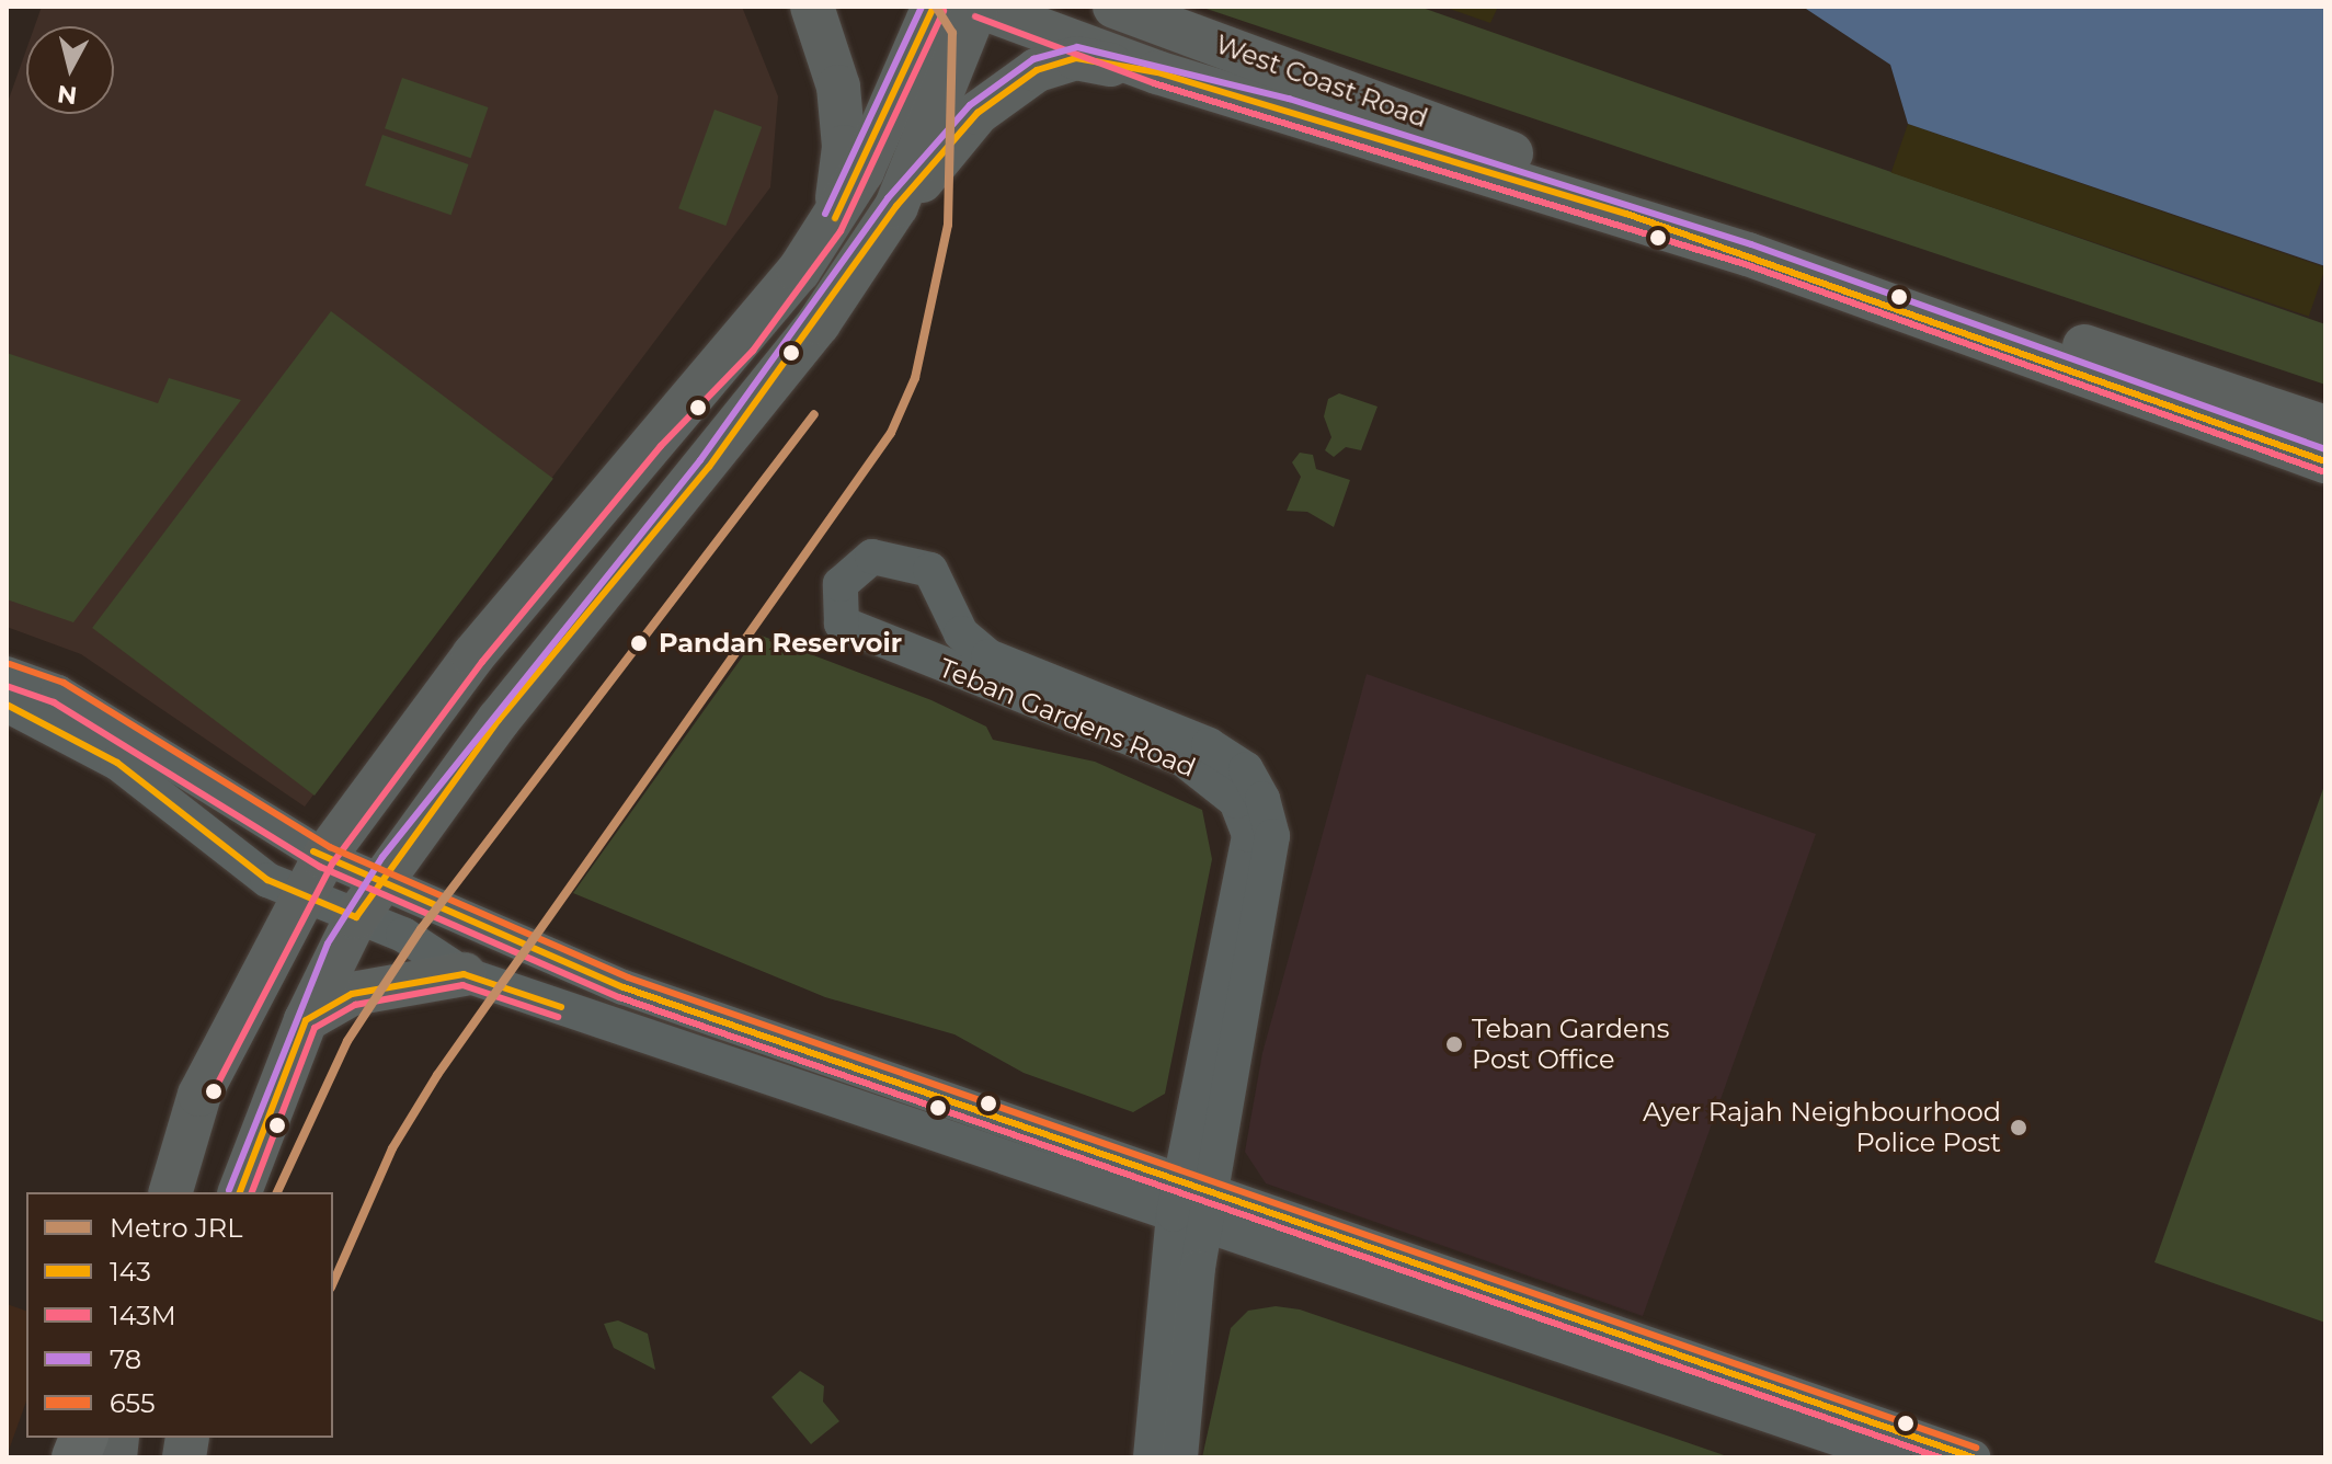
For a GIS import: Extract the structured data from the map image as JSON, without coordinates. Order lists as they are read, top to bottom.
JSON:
{
  "streets": {
    "main road": ["West Coast Road"],
    "street": ["Teban Gardens Road"]
  },
  "places": ["Pandan Reservoir", "Teban Gardens Post Office", "Ayer Rajah Neighbourhood Police Post"],
  "lines": [
    "metro line JRL",
    "transit line 143",
    "transit line 78",
    "transit line 143M",
    "transit line 655"
  ],
  "legend": [
    "Metro JRL",
    "143",
    "143M",
    "78",
    "655"
  ],
  "north": "bottom"
}
